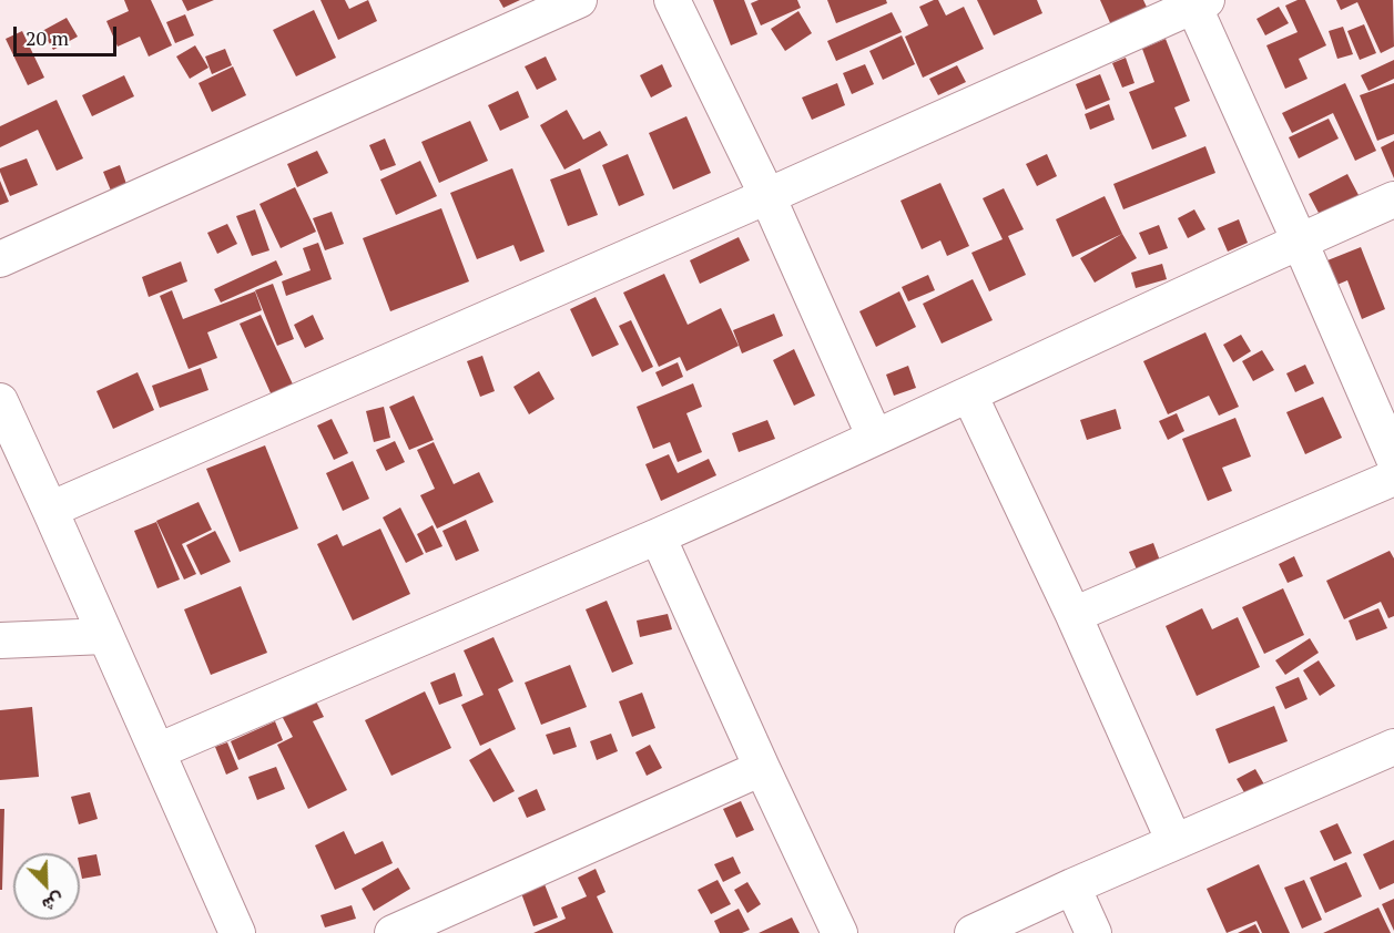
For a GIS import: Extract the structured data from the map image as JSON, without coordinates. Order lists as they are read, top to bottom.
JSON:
{
  "scale_bar": "20 m",
  "north": "bottom right"
}
